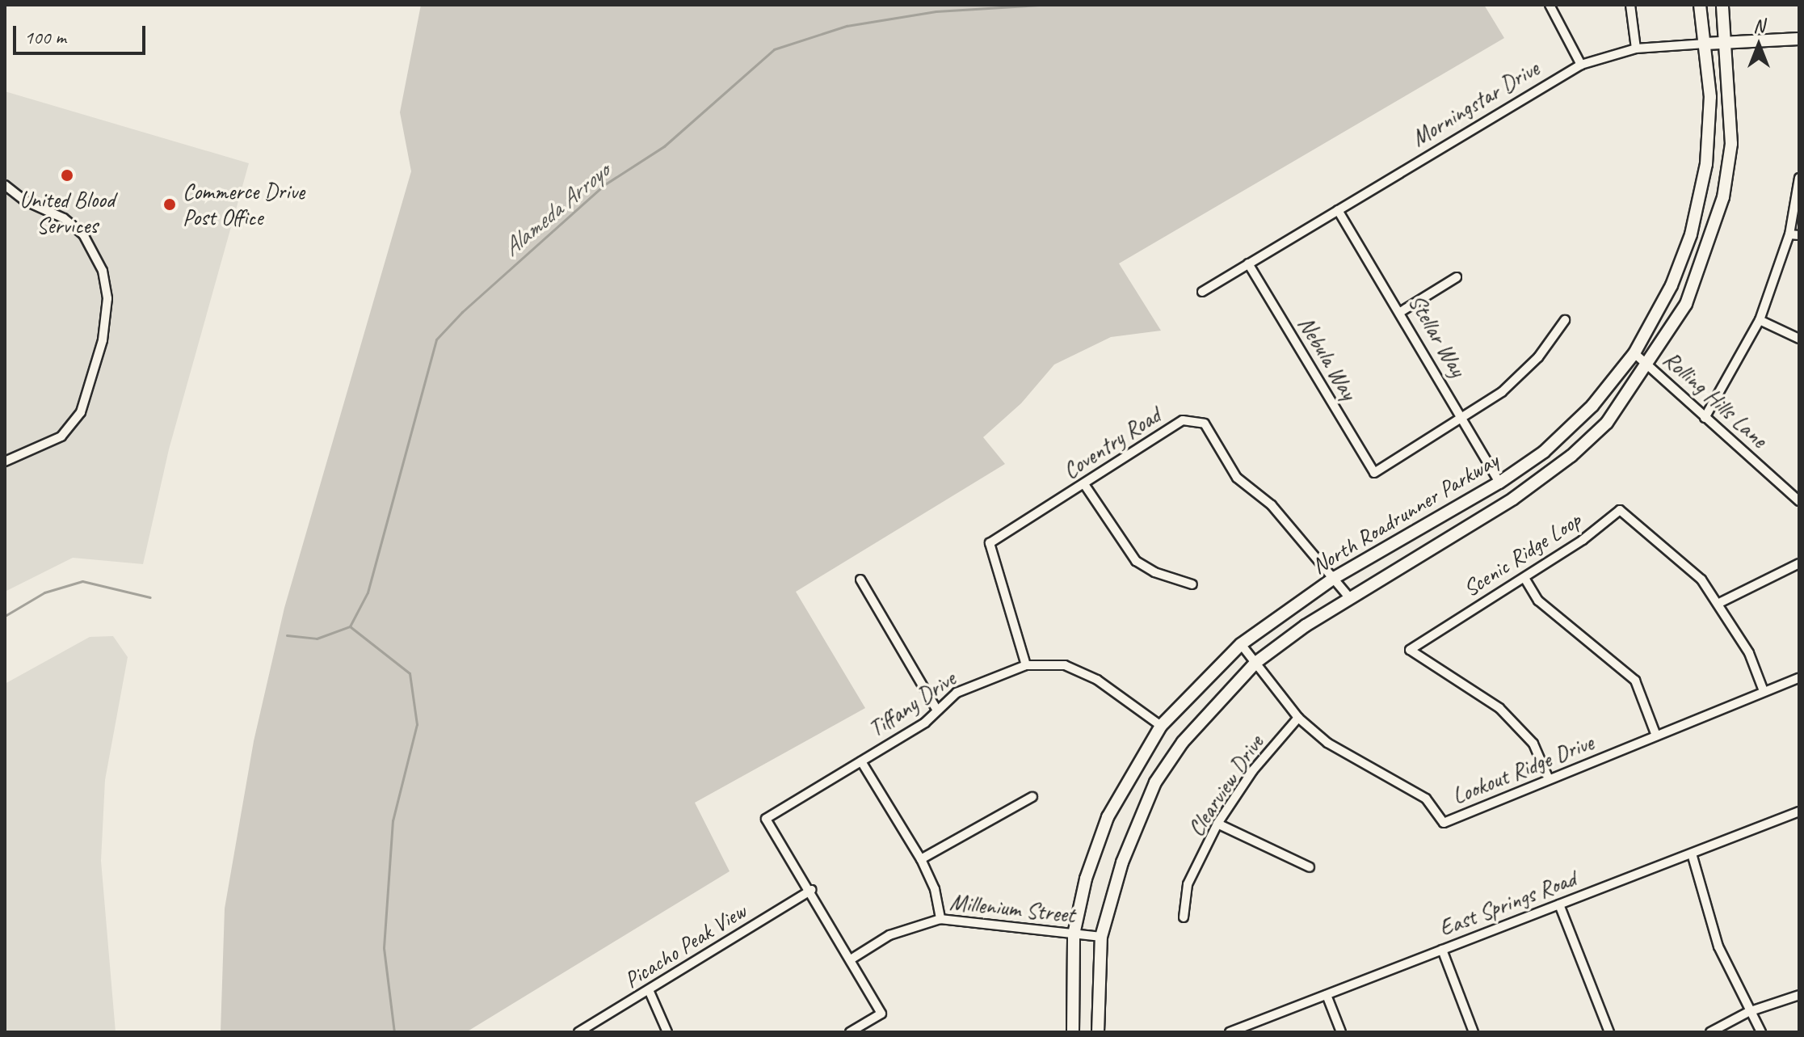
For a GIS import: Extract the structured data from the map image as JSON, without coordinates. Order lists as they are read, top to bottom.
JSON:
{
  "streets": {
    "main road": ["Morningstar Drive", "North Roadrunner Parkway"],
    "street": [
      "Stellar Way",
      "Nebula Way",
      "Rolling Hills Lane",
      "Coventry Road",
      "Scenic Ridge Loop",
      "Tiffany Drive",
      "Lookout Ridge Drive",
      "Clearview Drive",
      "East Springs Road",
      "Millenium Street",
      "Picacho Peak View"
    ]
  },
  "crossings": [
    ["Morningstar Drive", "Stellar Way"],
    ["Morningstar Drive", "Nebula Way"],
    ["Morningstar Drive", "North Roadrunner Parkway"],
    ["Stellar Way", "Nebula Way"],
    ["Stellar Way", "North Roadrunner Parkway"],
    ["Rolling Hills Lane", "North Roadrunner Parkway"],
    ["Coventry Road", "North Roadrunner Parkway"],
    ["Coventry Road", "Tiffany Drive"],
    ["North Roadrunner Parkway", "Tiffany Drive"],
    ["North Roadrunner Parkway", "Lookout Ridge Drive"],
    ["North Roadrunner Parkway", "Millenium Street"],
    ["Scenic Ridge Loop", "Lookout Ridge Drive"],
    ["Tiffany Drive", "Picacho Peak View"],
    ["Lookout Ridge Drive", "Clearview Drive"]
  ],
  "water": ["Alameda Arroyo"],
  "places": ["United Blood Services", "Commerce Drive Post Office"],
  "scale_bar": "100 m",
  "north": "top"
}
